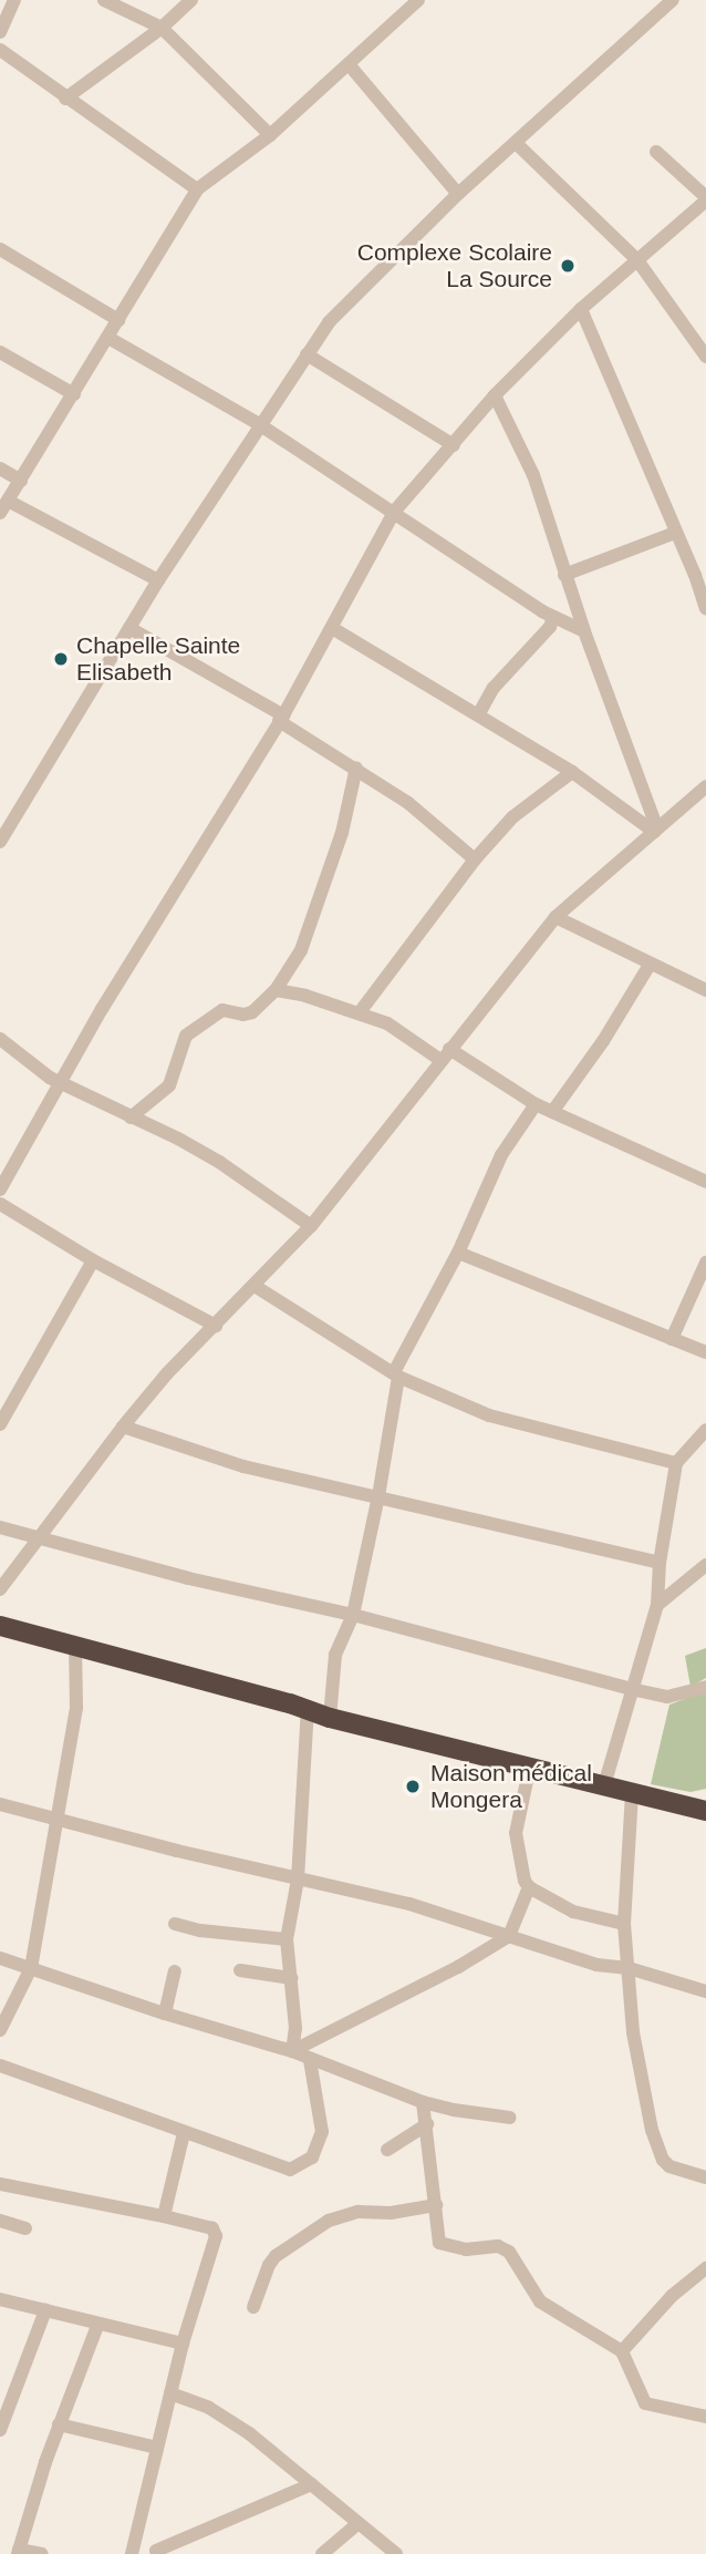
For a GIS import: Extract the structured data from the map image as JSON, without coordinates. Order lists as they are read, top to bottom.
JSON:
{
  "places": ["Complexe Scolaire La Source", "Chapelle Sainte Elisabeth", "Maison médical Mongera"]
}
